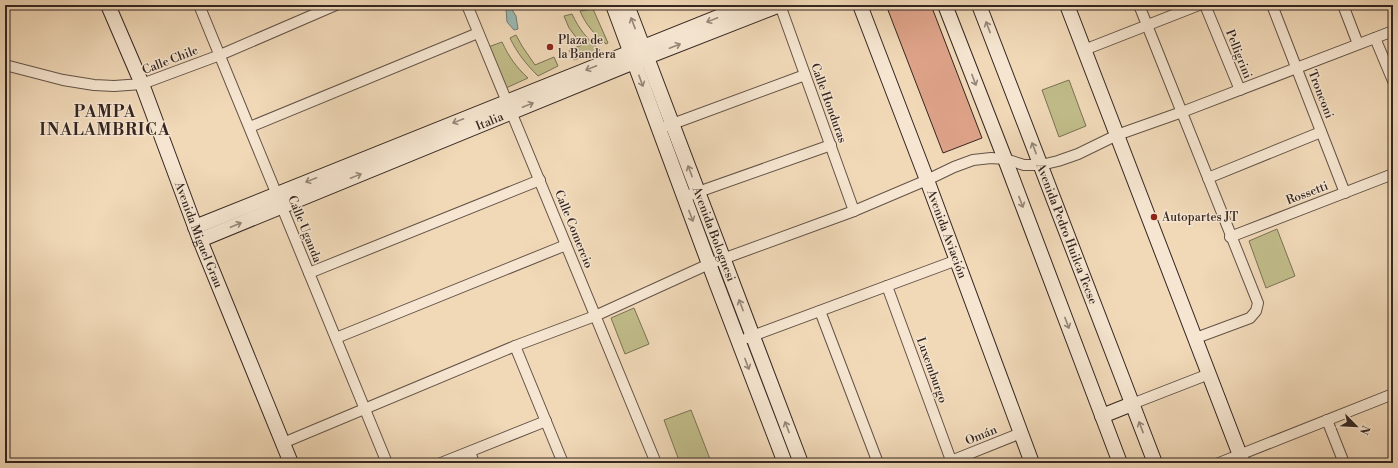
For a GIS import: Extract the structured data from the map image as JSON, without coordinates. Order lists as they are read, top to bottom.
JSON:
{
  "streets": {
    "street": [
      "Pelligrini",
      "Calle Chile",
      "Tronconi",
      "Calle Honduras",
      "Italia",
      "Rossetti",
      "Calle Uganda",
      "Calle Comercio",
      "Avenida Miguel Grau",
      "Avenida Bolognesi",
      "Avenida Aviación",
      "Avenida Pedro Huilca Tecse",
      "Luxemburgo",
      "Omán"
    ]
  },
  "crossings": [
    ["Calle Chile", "Calle Uganda"],
    ["Calle Chile", "Avenida Miguel Grau"],
    ["Tronconi", "Rossetti"],
    ["Calle Honduras", "Italia"],
    ["Italia", "Calle Uganda"],
    ["Italia", "Calle Comercio"],
    ["Italia", "Avenida Miguel Grau"],
    ["Italia", "Avenida Bolognesi"],
    ["Avenida Aviación", "Omán"],
    ["Luxemburgo", "Omán"]
  ],
  "districts": ["PAMPA INALAMBRICA"],
  "places": ["Plaza de la Bandera", "Autopartes JT"],
  "north": "bottom right"
}
